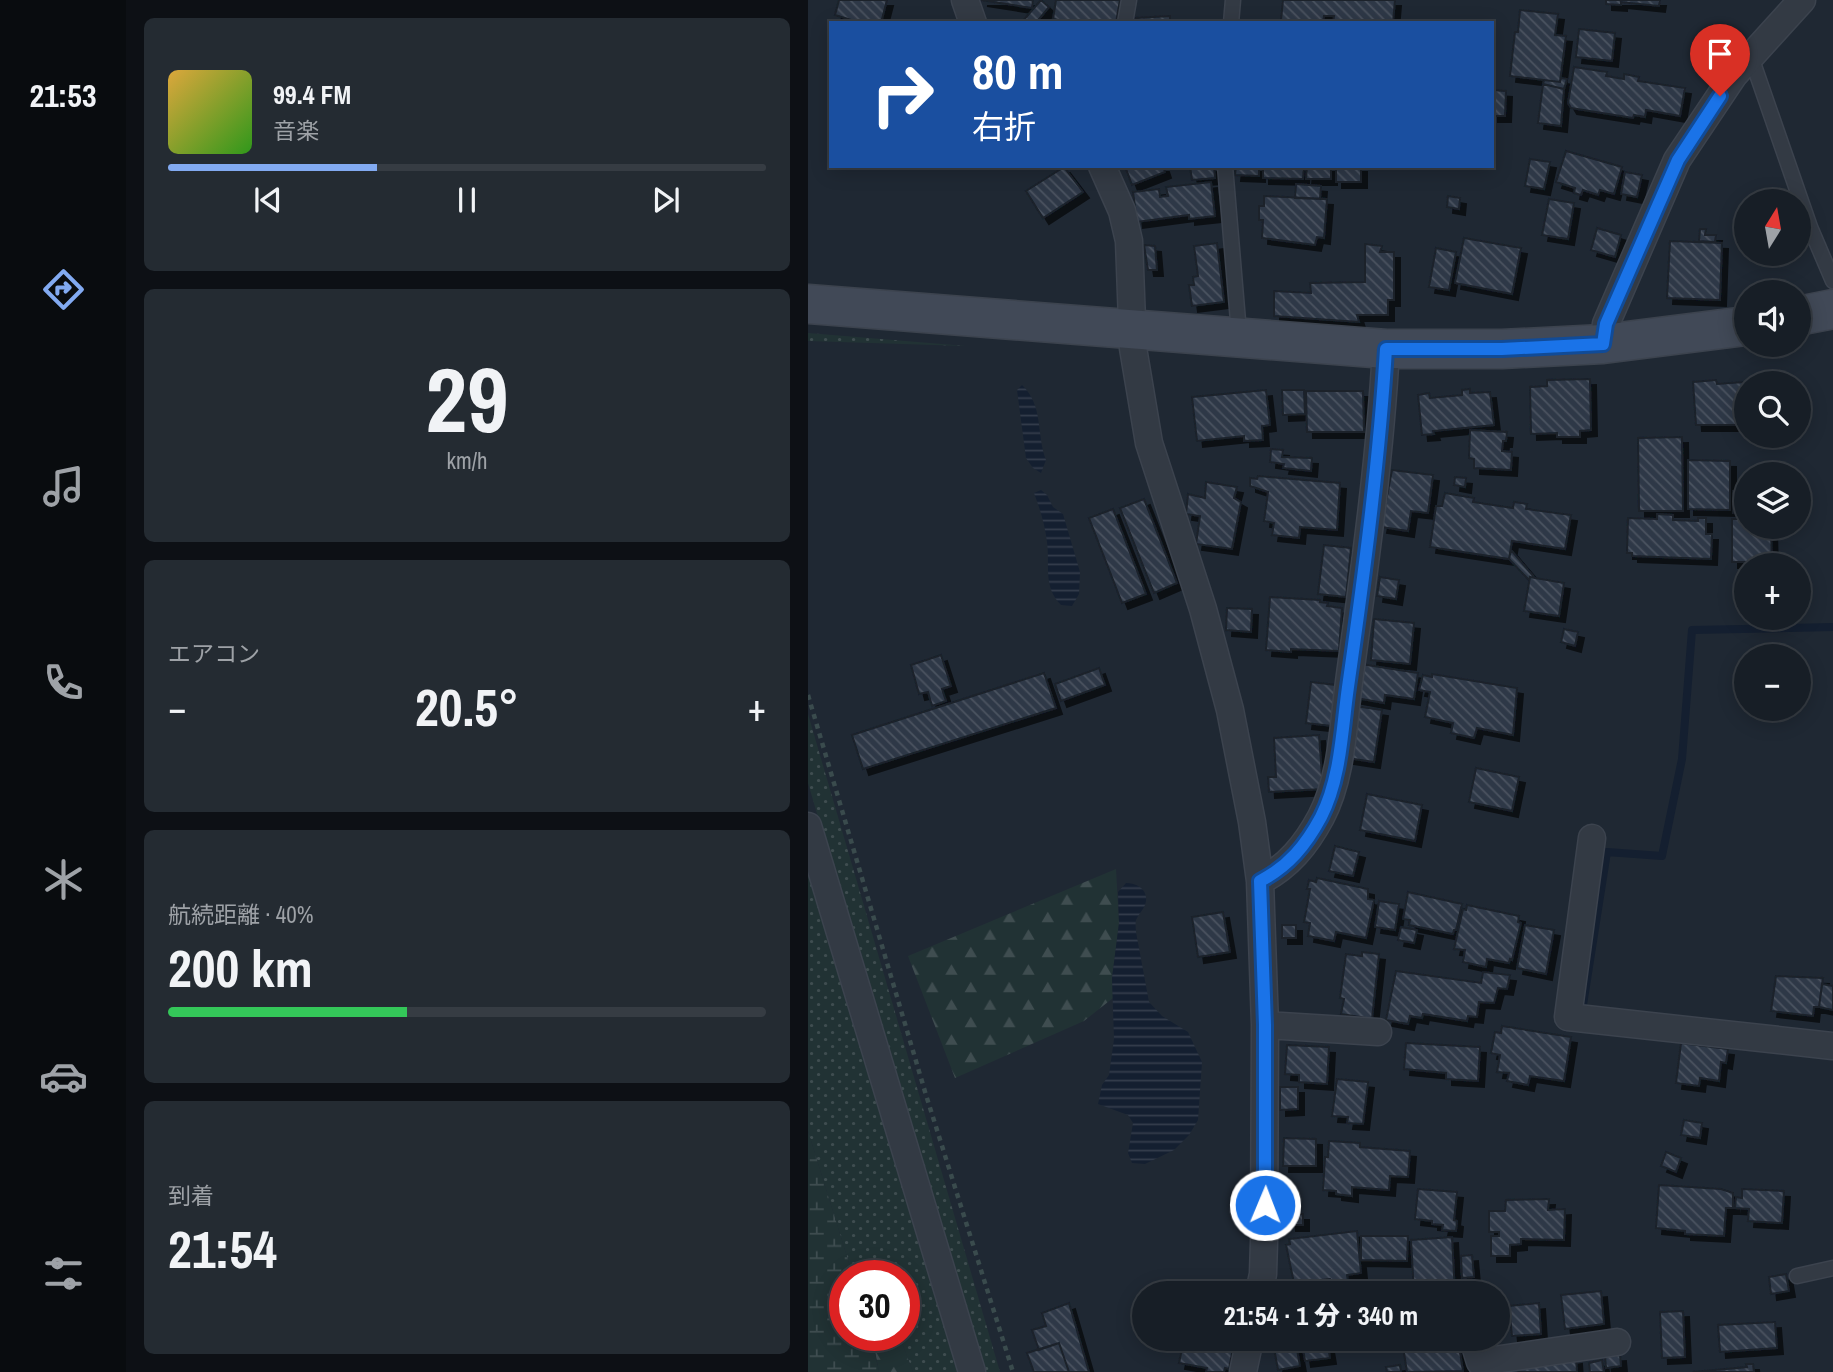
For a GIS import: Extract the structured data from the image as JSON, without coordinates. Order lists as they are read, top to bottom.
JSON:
{
  "north": "top",
  "page": {
    "tabs": "21:53",
    "turn": ["80 m", "右折"],
    "song": ["99.4 FM", "音楽"],
    "map_buttons": ["+", "−"],
    "tile": [
      ["29", "km/h"],
      "エアコン",
      ["航続距離 · 40%", "200 km"],
      ["到着", "21:54"]
    ],
    "heat": ["−", "20.5°", "+"],
    "limit": "30",
    "trip": "21:54 · 1 分 · 340 m"
  }
}
